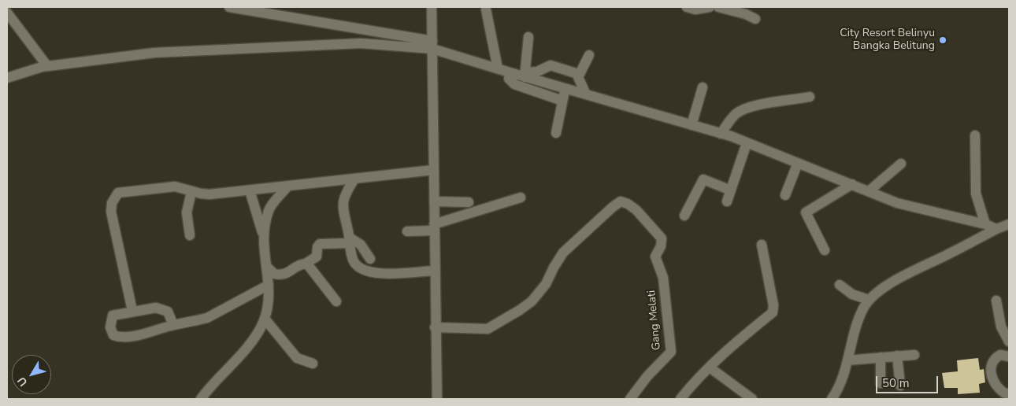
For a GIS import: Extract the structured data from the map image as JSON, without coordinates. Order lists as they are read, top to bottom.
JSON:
{
  "streets": {
    "street": ["Gang Melati"]
  },
  "places": ["City Resort Belinyu Bangka Belitung"],
  "scale_bar": "50 m",
  "north": "bottom left"
}
